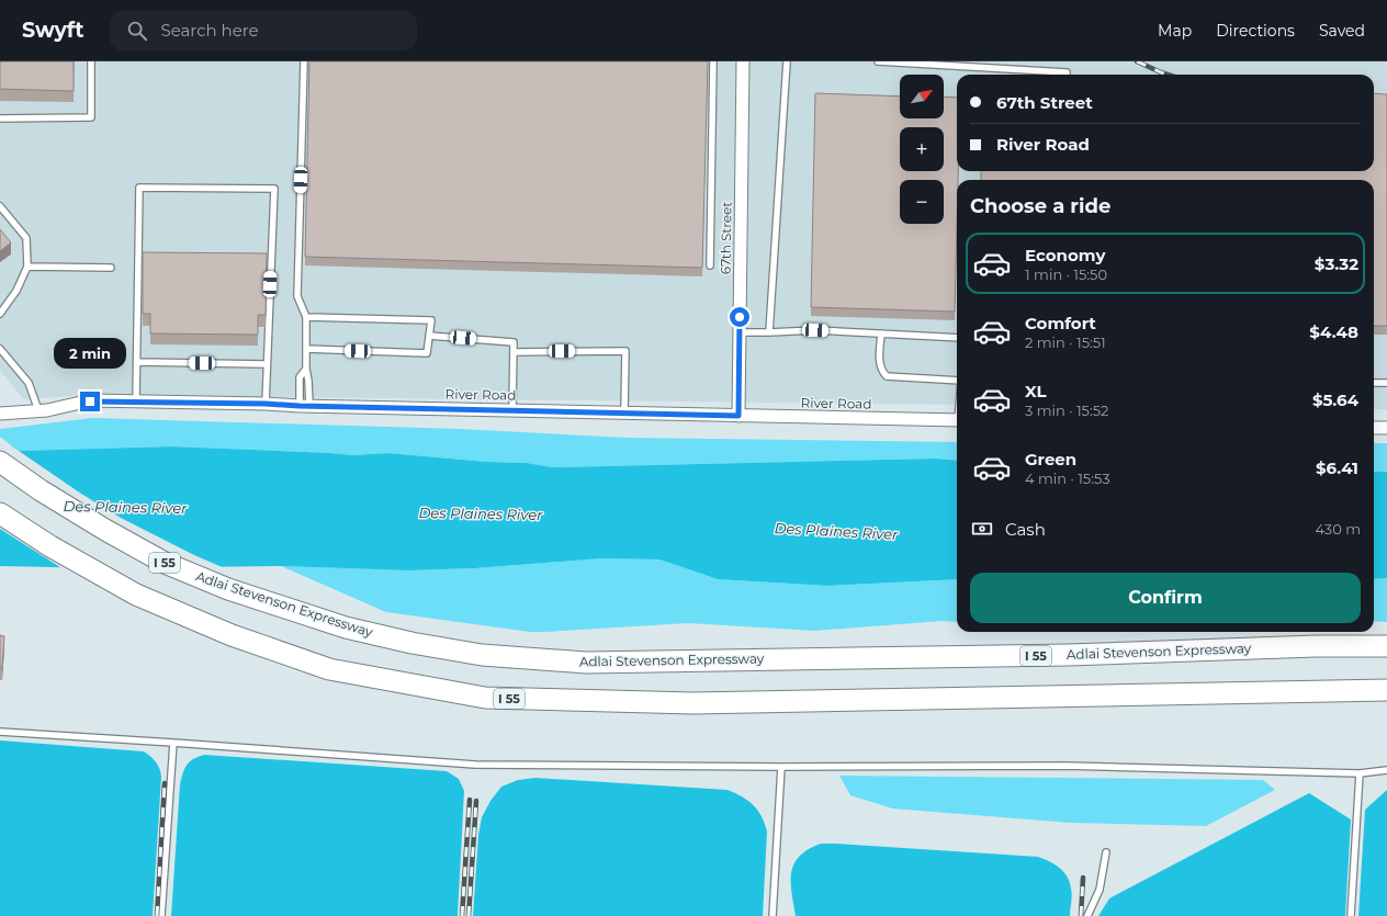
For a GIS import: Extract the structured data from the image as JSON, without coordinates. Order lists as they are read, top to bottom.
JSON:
{
  "streets": {
    "highway": ["I 55", "Adlai Stevenson Expressway"],
    "street": ["67th Street", "River Road"]
  },
  "crossings": [
    ["67th Street", "River Road"]
  ],
  "water": ["Des Plaines River"],
  "north": "top right",
  "page": {
    "header": "Swyft",
    "search": "Search here",
    "nav": ["Map", "Directions", "Saved"],
    "map_buttons": ["+", "−"],
    "banner": ["67th Street", "River Road"],
    "heading": "Choose a ride",
    "list": [
      {
        "name": "Economy",
        "note": "1 min · 15:50",
        "value": "$3.32"
      },
      {
        "name": "Comfort",
        "note": "2 min · 15:51",
        "value": "$4.48"
      },
      {
        "name": "XL",
        "note": "3 min · 15:52",
        "value": "$5.64"
      },
      {
        "name": "Green",
        "note": "4 min · 15:53",
        "value": "$6.41"
      }
    ],
    "bubble": "2 min",
    "pay": ["Cash", "430 m"],
    "buttons": "Confirm"
  }
}
